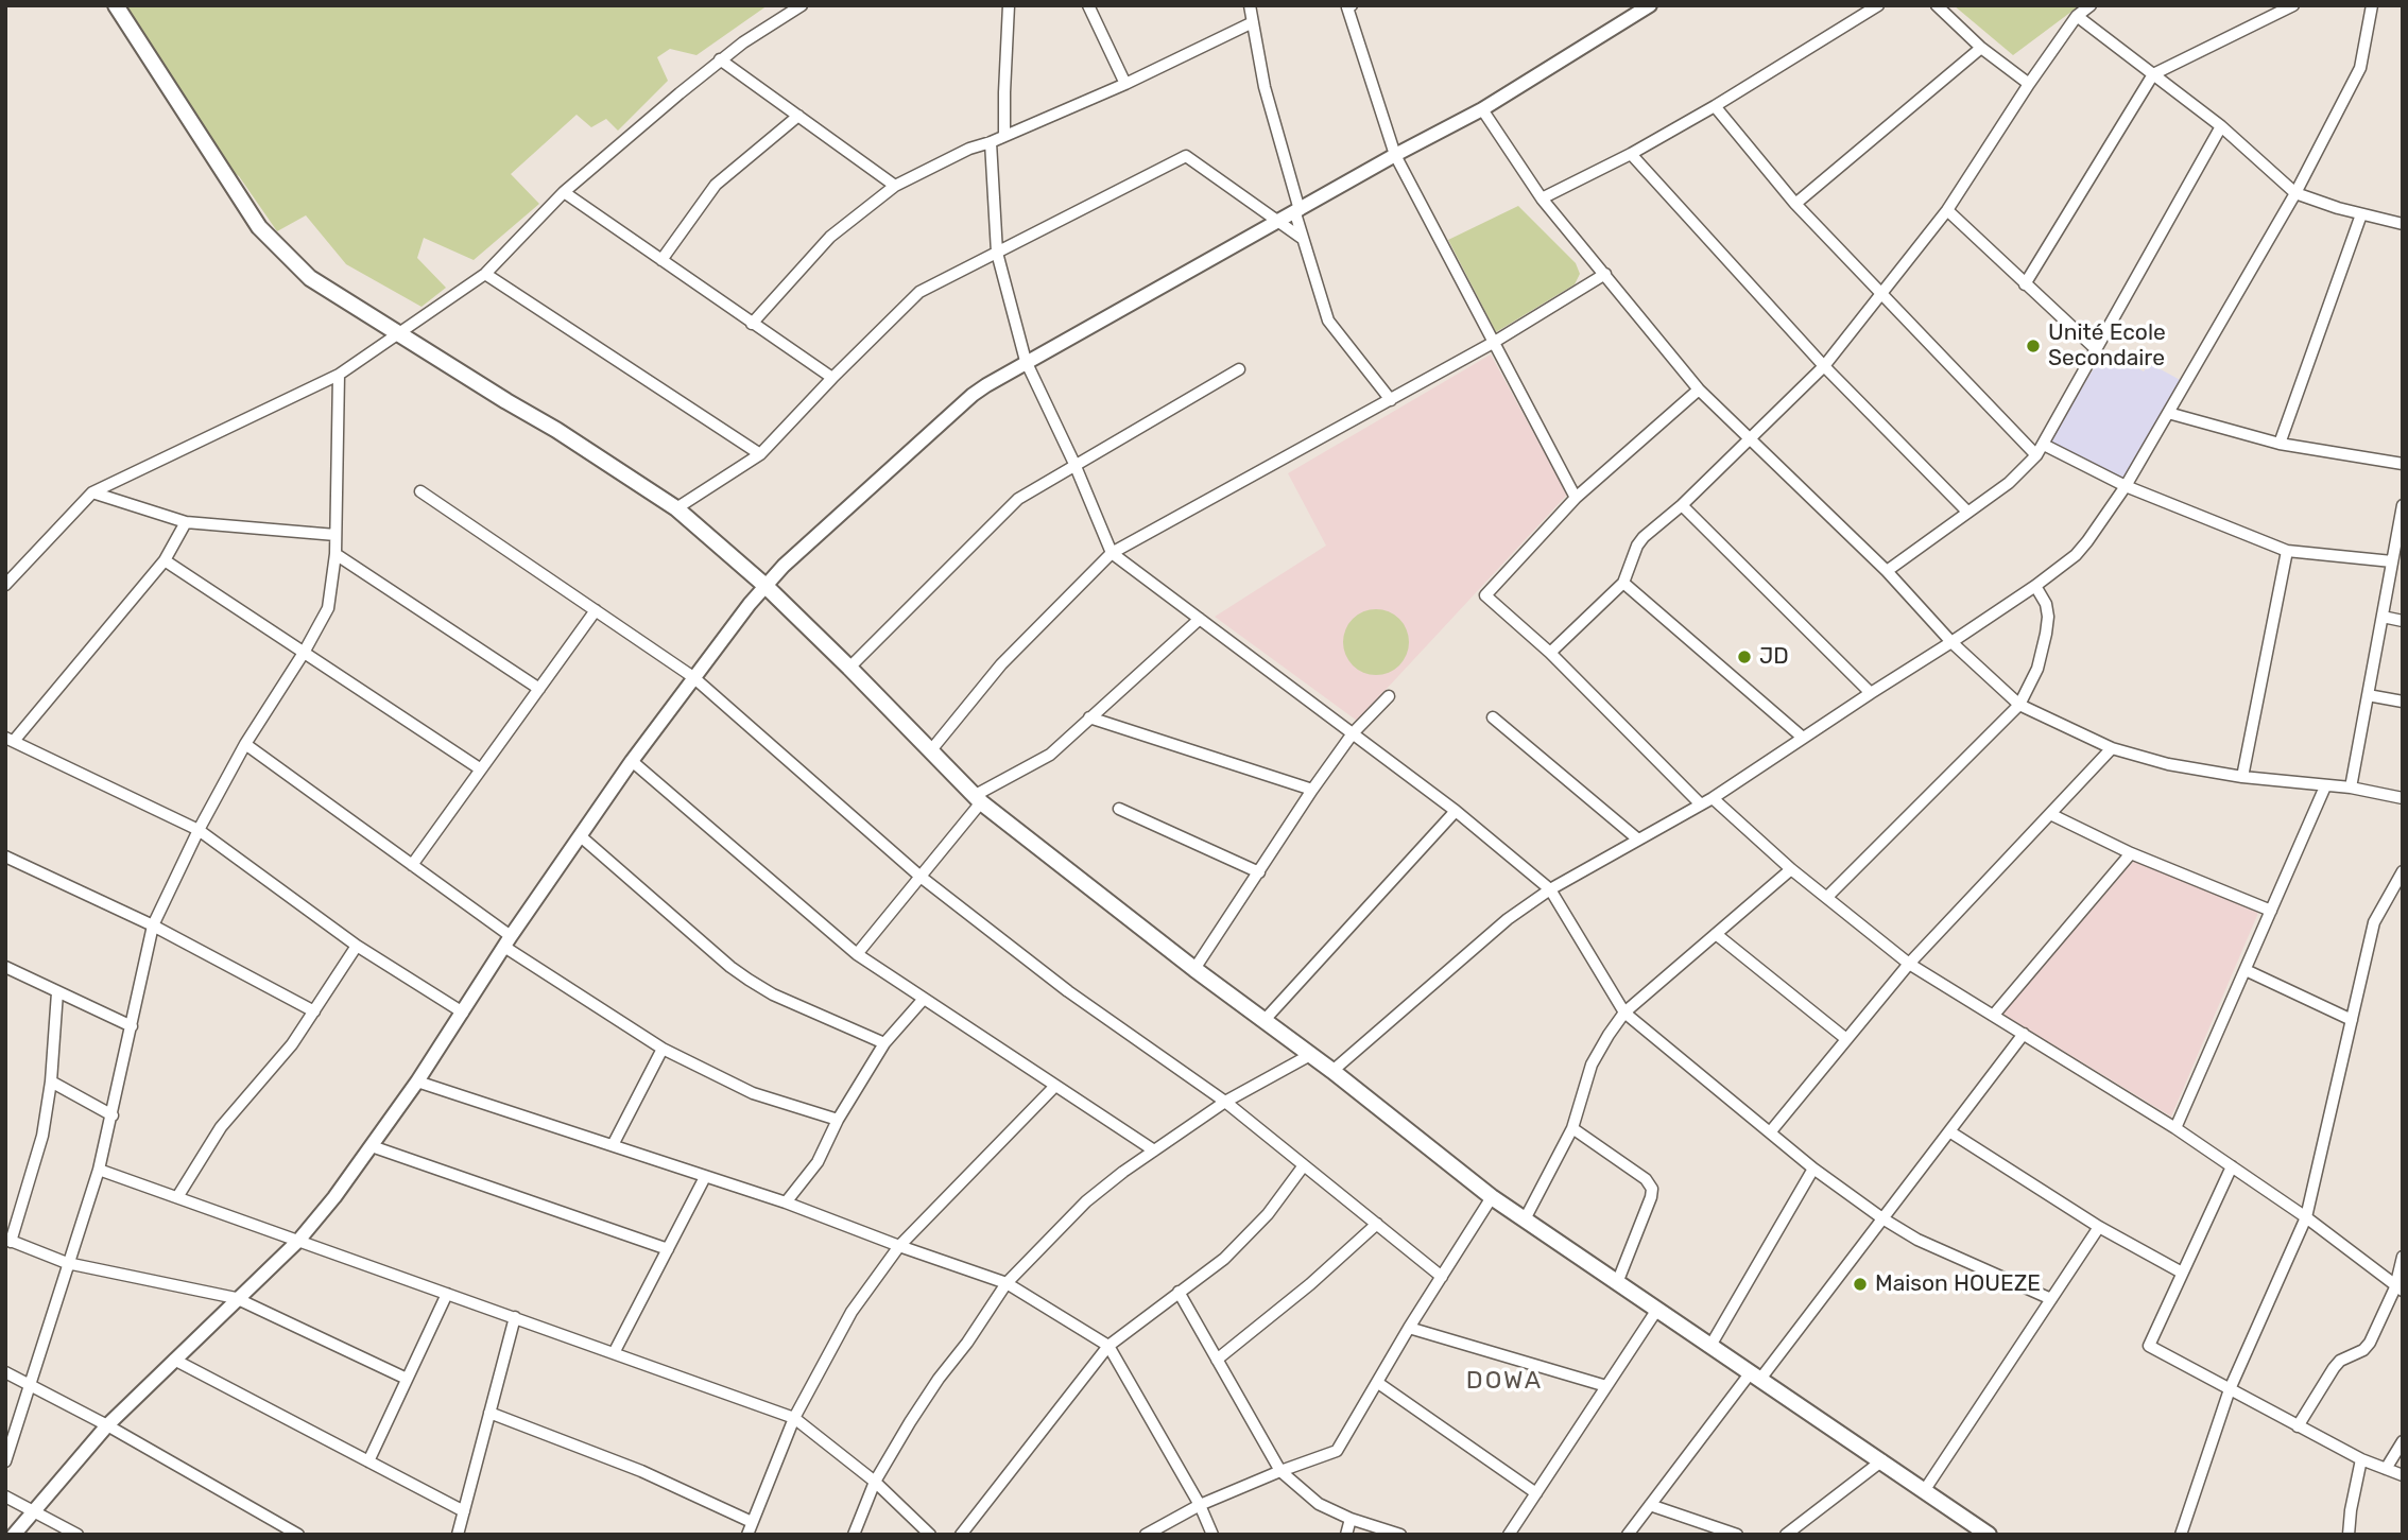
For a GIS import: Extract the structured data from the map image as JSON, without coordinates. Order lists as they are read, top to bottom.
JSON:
{
  "districts": ["DOWA"],
  "places": ["Unité Ecole Secondaire", "JD", "Maison HOUEZE"]
}
